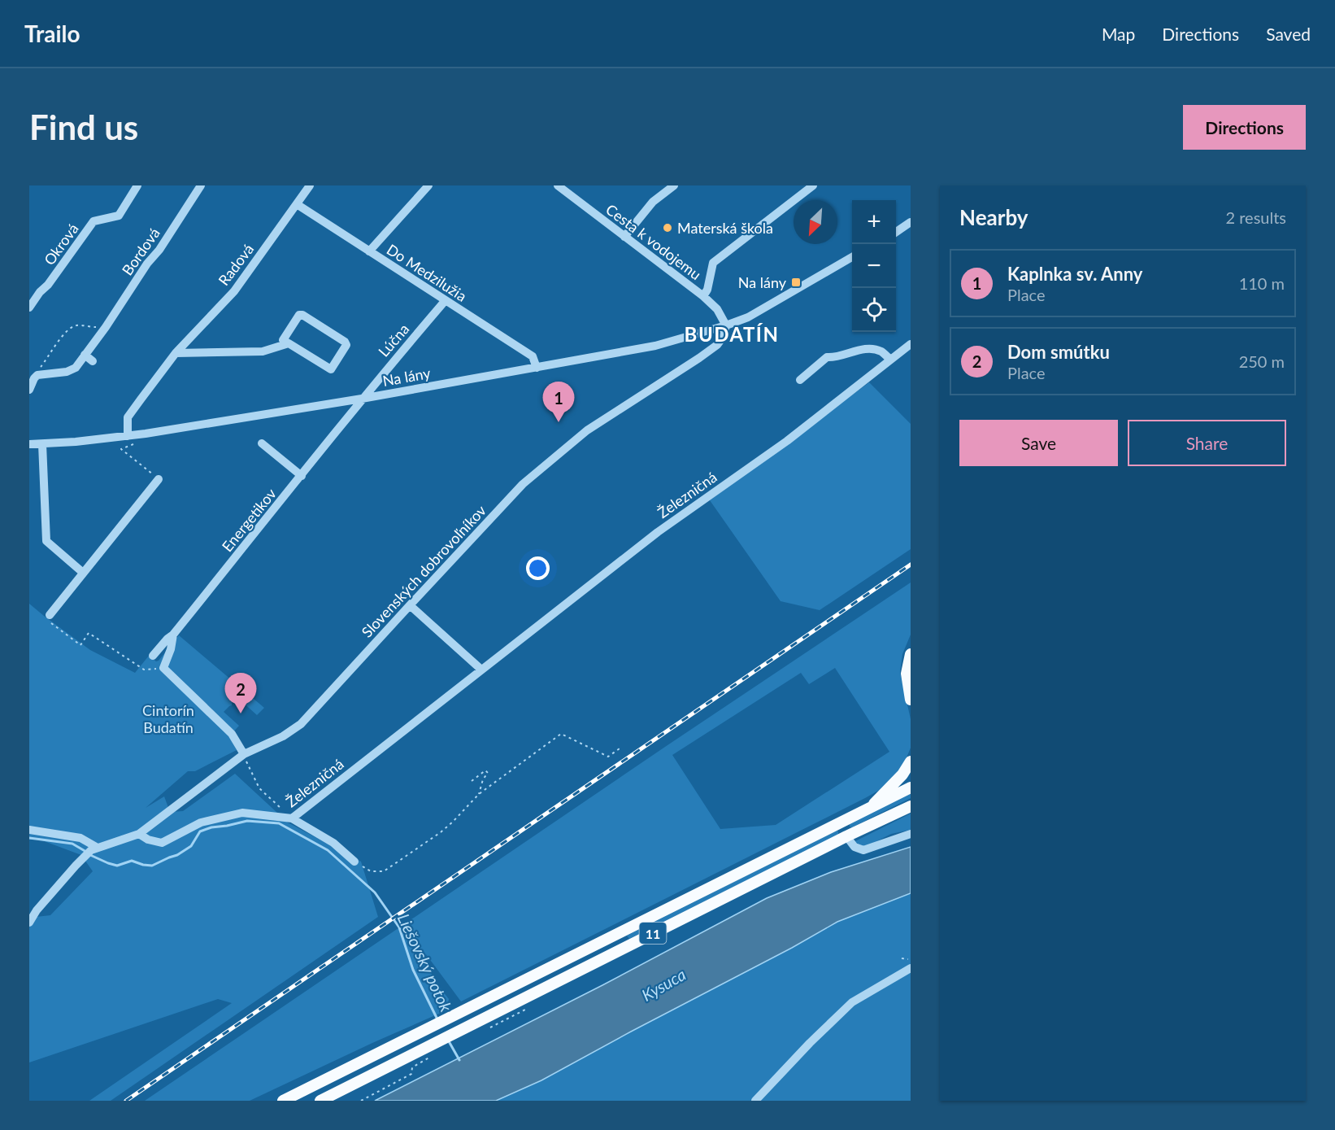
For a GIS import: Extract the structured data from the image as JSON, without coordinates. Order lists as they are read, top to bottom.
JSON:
{
  "streets": {
    "main road": ["11"],
    "street": [
      "Cesta k vodojemu",
      "Okrová",
      "Bordová",
      "Radová",
      "Do Medzilužia",
      "Lúčna",
      "Na lány",
      "Železničná",
      "Energetikov",
      "Slovenských dobrovoľníkov"
    ]
  },
  "crossings": [
    ["Cesta k vodojemu", "Na lány"],
    ["Cesta k vodojemu", "Slovenských dobrovoľníkov"],
    ["Radová", "Do Medzilužia"],
    ["Radová", "Na lány"],
    ["Do Medzilužia", "Lúčna"],
    ["Do Medzilužia", "Na lány"],
    ["Lúčna", "Na lány"],
    ["Lúčna", "Energetikov"],
    ["Na lány", "Energetikov"],
    ["Na lány", "Slovenských dobrovoľníkov"],
    ["Železničná", "Slovenských dobrovoľníkov"]
  ],
  "districts": ["BUDATÍN"],
  "water": ["Liešovský potok", "Kysuca"],
  "parks": ["Cintorín Budatín"],
  "places": {
    "other": ["Materská škola"],
    "transit": ["Na lány"]
  },
  "north": "bottom left",
  "page": {
    "header": "Trailo",
    "nav": ["Map", "Directions", "Saved"],
    "buttons": [
      "Directions",
      ["Save", "Share"]
    ],
    "title": "Find us",
    "heading": ["Nearby", "2 results"],
    "map_buttons": ["+", "−"],
    "list": [
      {
        "mark": "1",
        "name": "Kaplnka sv. Anny",
        "note": "Place",
        "value": "110 m"
      },
      {
        "mark": "2",
        "name": "Dom smútku",
        "note": "Place",
        "value": "250 m"
      }
    ],
    "pins": ["1", "2"]
  }
}
